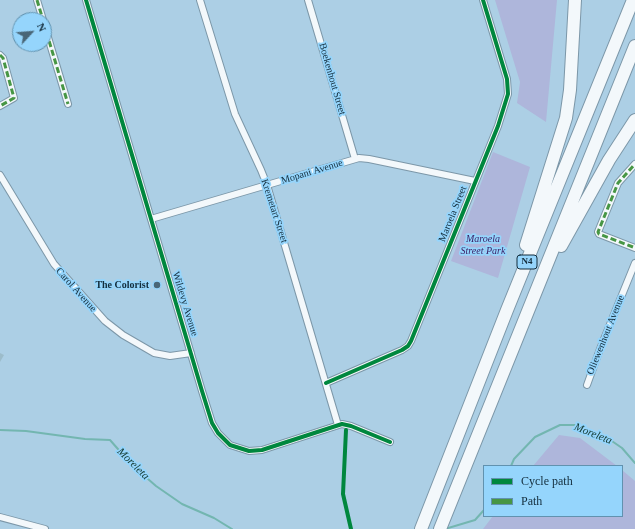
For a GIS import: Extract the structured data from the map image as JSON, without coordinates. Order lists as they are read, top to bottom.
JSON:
{
  "streets": {
    "highway": ["N4"],
    "street": [
      "Boekenhout Street",
      "Mopani Avenue",
      "Kremetart Street",
      "Maroela Street",
      "Carol Avenue",
      "Wildevy Avenue",
      "Oliewenhout Avenue"
    ]
  },
  "crossings": [
    ["Boekenhout Street", "Mopani Avenue"],
    ["Mopani Avenue", "Kremetart Street"],
    ["Mopani Avenue", "Maroela Street"],
    ["Mopani Avenue", "Wildevy Avenue"],
    ["Kremetart Street", "Maroela Street"],
    ["Kremetart Street", "Wildevy Avenue"],
    ["Carol Avenue", "Wildevy Avenue"]
  ],
  "water": ["Moreleta"],
  "parks": ["Maroela Street Park"],
  "places": ["The Colorist"],
  "legend": ["Cycle path", "Path"],
  "north": "top right"
}
